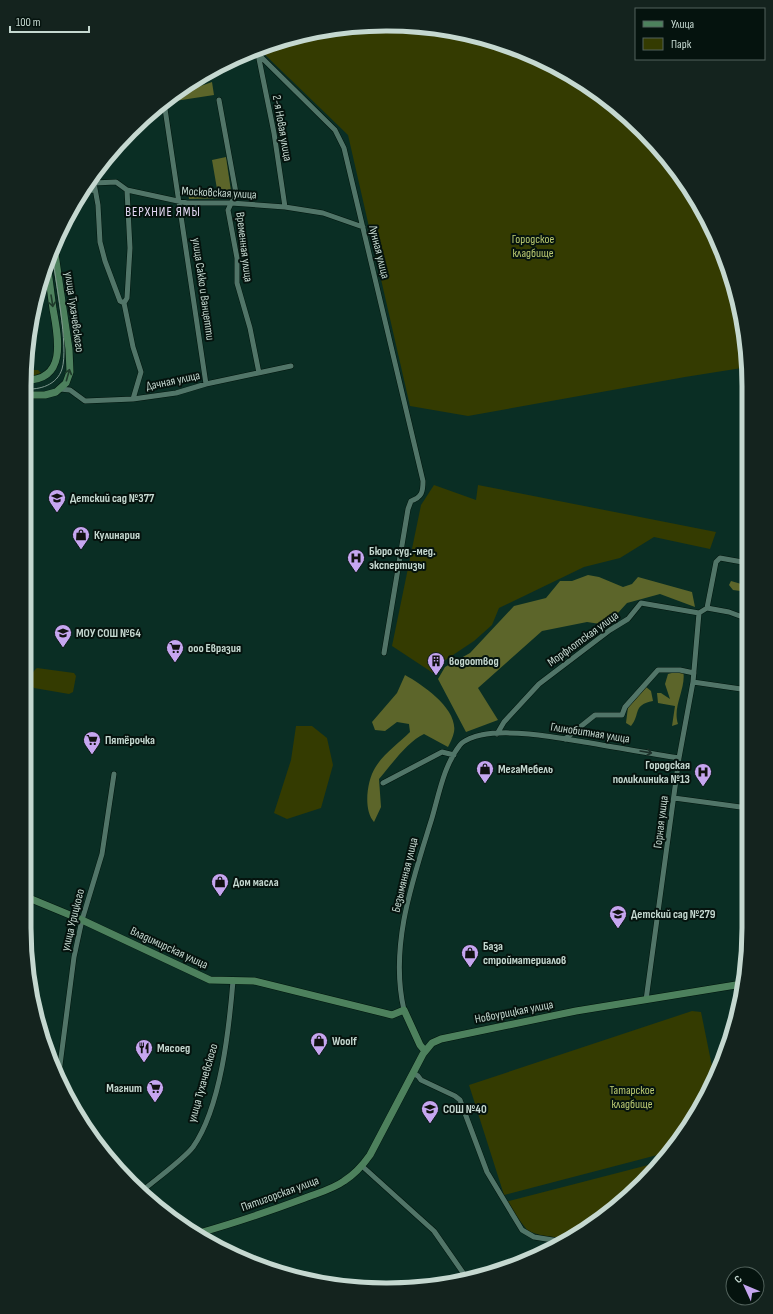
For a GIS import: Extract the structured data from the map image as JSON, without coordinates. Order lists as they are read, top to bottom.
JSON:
{
  "streets": {
    "main road": [
      "улица Тухачевского",
      "Безымянная улица",
      "Владимирская улица",
      "Новоурицкая улица",
      "Пятигорская улица"
    ],
    "street": [
      "2-я Новая улица",
      "Московская улица",
      "Временная улица",
      "Лунная улица",
      "улица Сакко и Ванцетти",
      "Дачная улица",
      "Морфлотская улица",
      "Глинобитная улица",
      "Горная улица",
      "улица Урицкого"
    ]
  },
  "crossings": [
    ["2-я Новая улица", "Московская улица"],
    ["Московская улица", "Временная улица"],
    ["Московская улица", "Лунная улица"],
    ["Московская улица", "улица Сакко и Ванцетти"],
    ["Временная улица", "Дачная улица"],
    ["улица Сакко и Ванцетти", "Дачная улица"],
    ["улица Тухачевского", "Дачная улица"],
    ["улица Тухачевского", "Владимирская улица"],
    ["Морфлотская улица", "Глинобитная улица"],
    ["Морфлотская улица", "Горная улица"],
    ["Морфлотская улица", "Безымянная улица"],
    ["Глинобитная улица", "Горная улица"],
    ["Глинобитная улица", "Безымянная улица"],
    ["Горная улица", "Новоурицкая улица"],
    ["Безымянная улица", "Владимирская улица"],
    ["Безымянная улица", "Новоурицкая улица"],
    ["улица Урицкого", "Владимирская улица"],
    ["Новоурицкая улица", "Пятигорская улица"]
  ],
  "one_way": ["Глинобитная улица"],
  "districts": ["ВЕРХНИЕ ЯМЫ"],
  "parks": ["Городское кладбище", "Татарское кладбище"],
  "places": {
    "school or university": [
      "Детский сад №377",
      "МОУ СОШ №64",
      "Детский сад №279",
      "СОШ №40"
    ],
    "shop": [
      "Кулинария",
      "МегаМебель",
      "Дом масла",
      "База стройматериалов",
      "Woolf"
    ],
    "hospital": ["Бюро суд.-мед. экспертизы", "Городская поликлиника №13"],
    "supermarket": ["ооо Евразия", "Пятёрочка", "Магнит"],
    "building": ["водоотвод"],
    "restaurant": ["Мясоед"]
  },
  "legend": ["Улица", "Парк"],
  "scale_bar": "100 m",
  "north": "top left"
}
